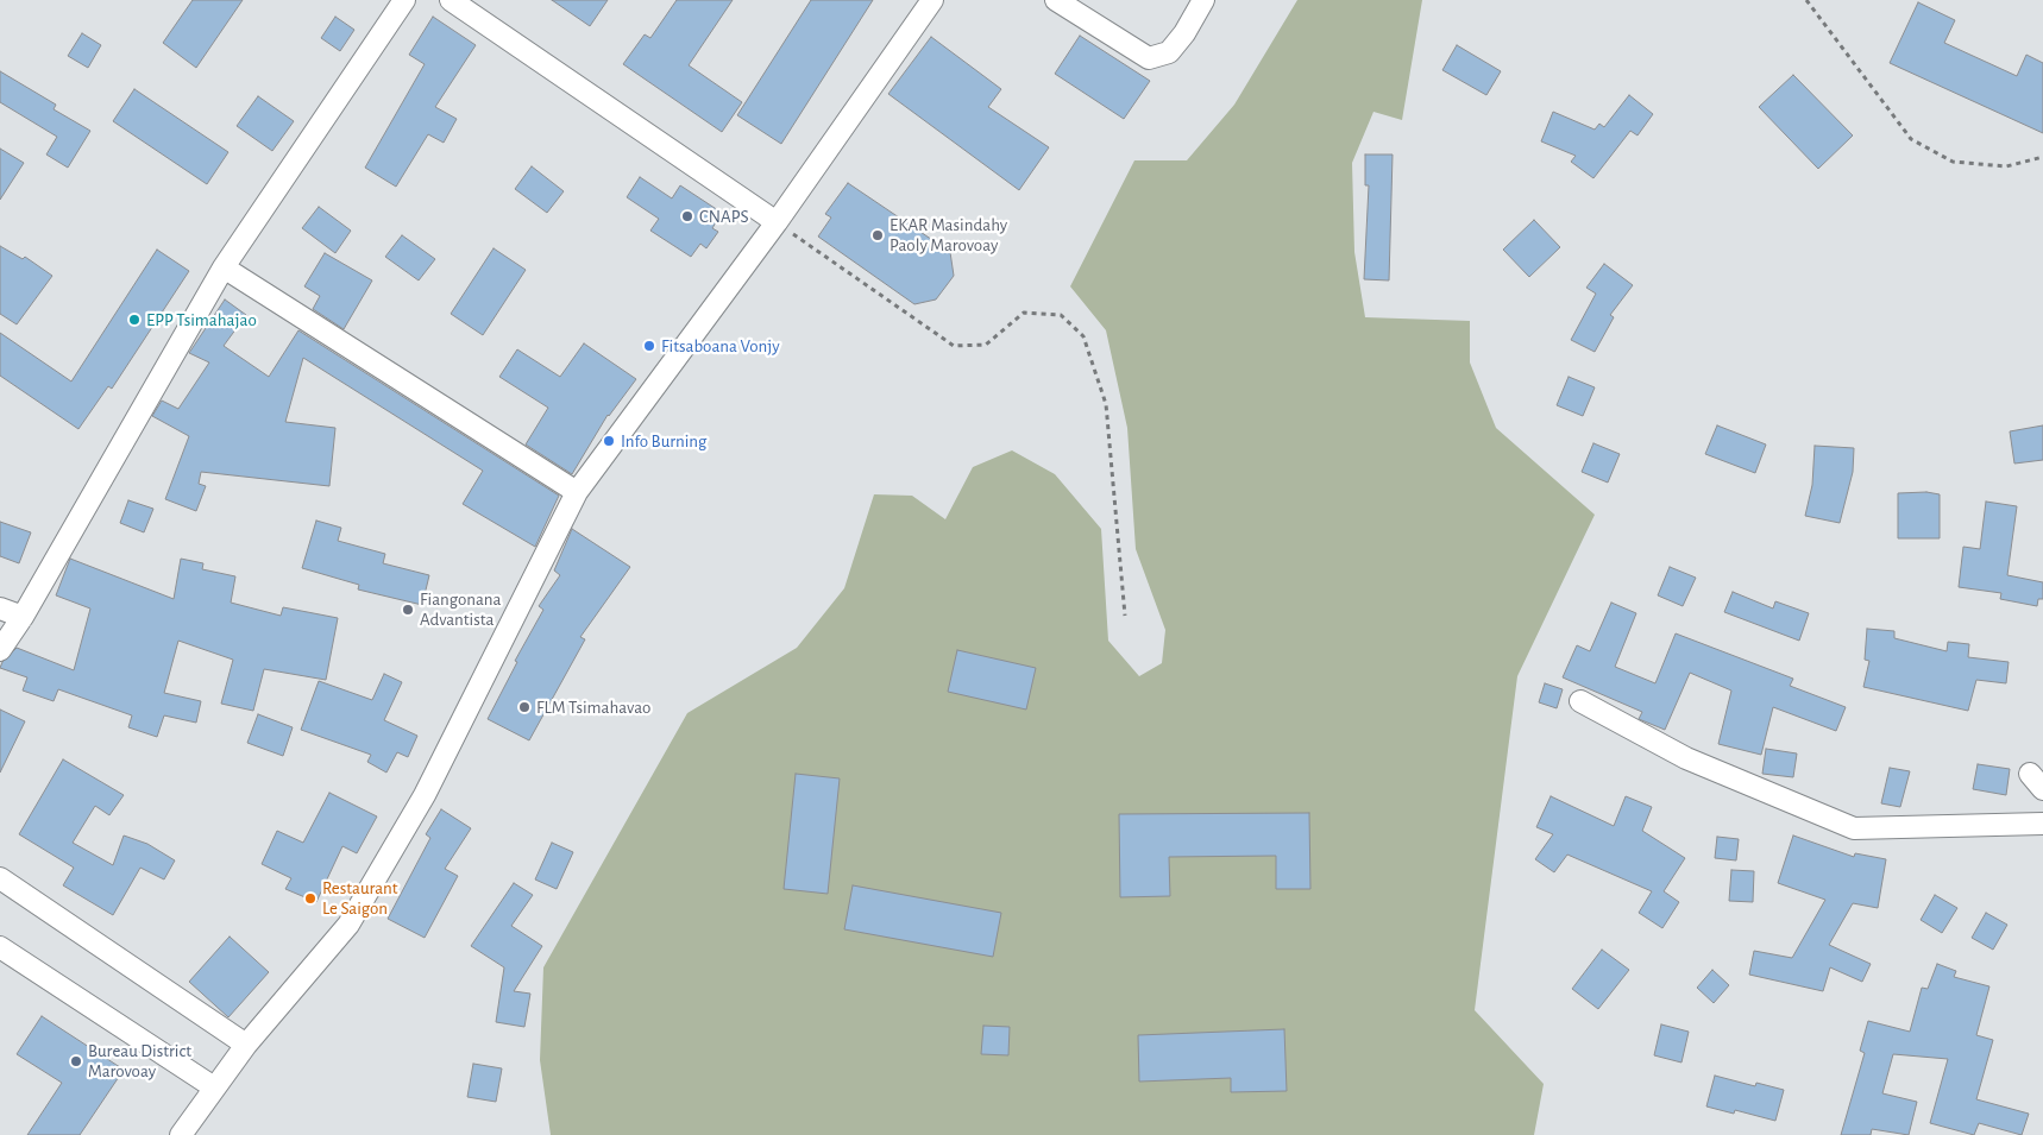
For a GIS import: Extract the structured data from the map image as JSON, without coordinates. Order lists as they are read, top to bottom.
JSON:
{
  "places": [
    "CNAPS",
    "EKAR Masindahy Paoly Marovoay",
    "EPP Tsimahajao",
    "Fitsaboana Vonjy",
    "Info Burning",
    "Fiangonana Advantista",
    "FLM Tsimahavao",
    "Restaurant Le Saigon",
    "Bureau District Marovoay"
  ]
}
